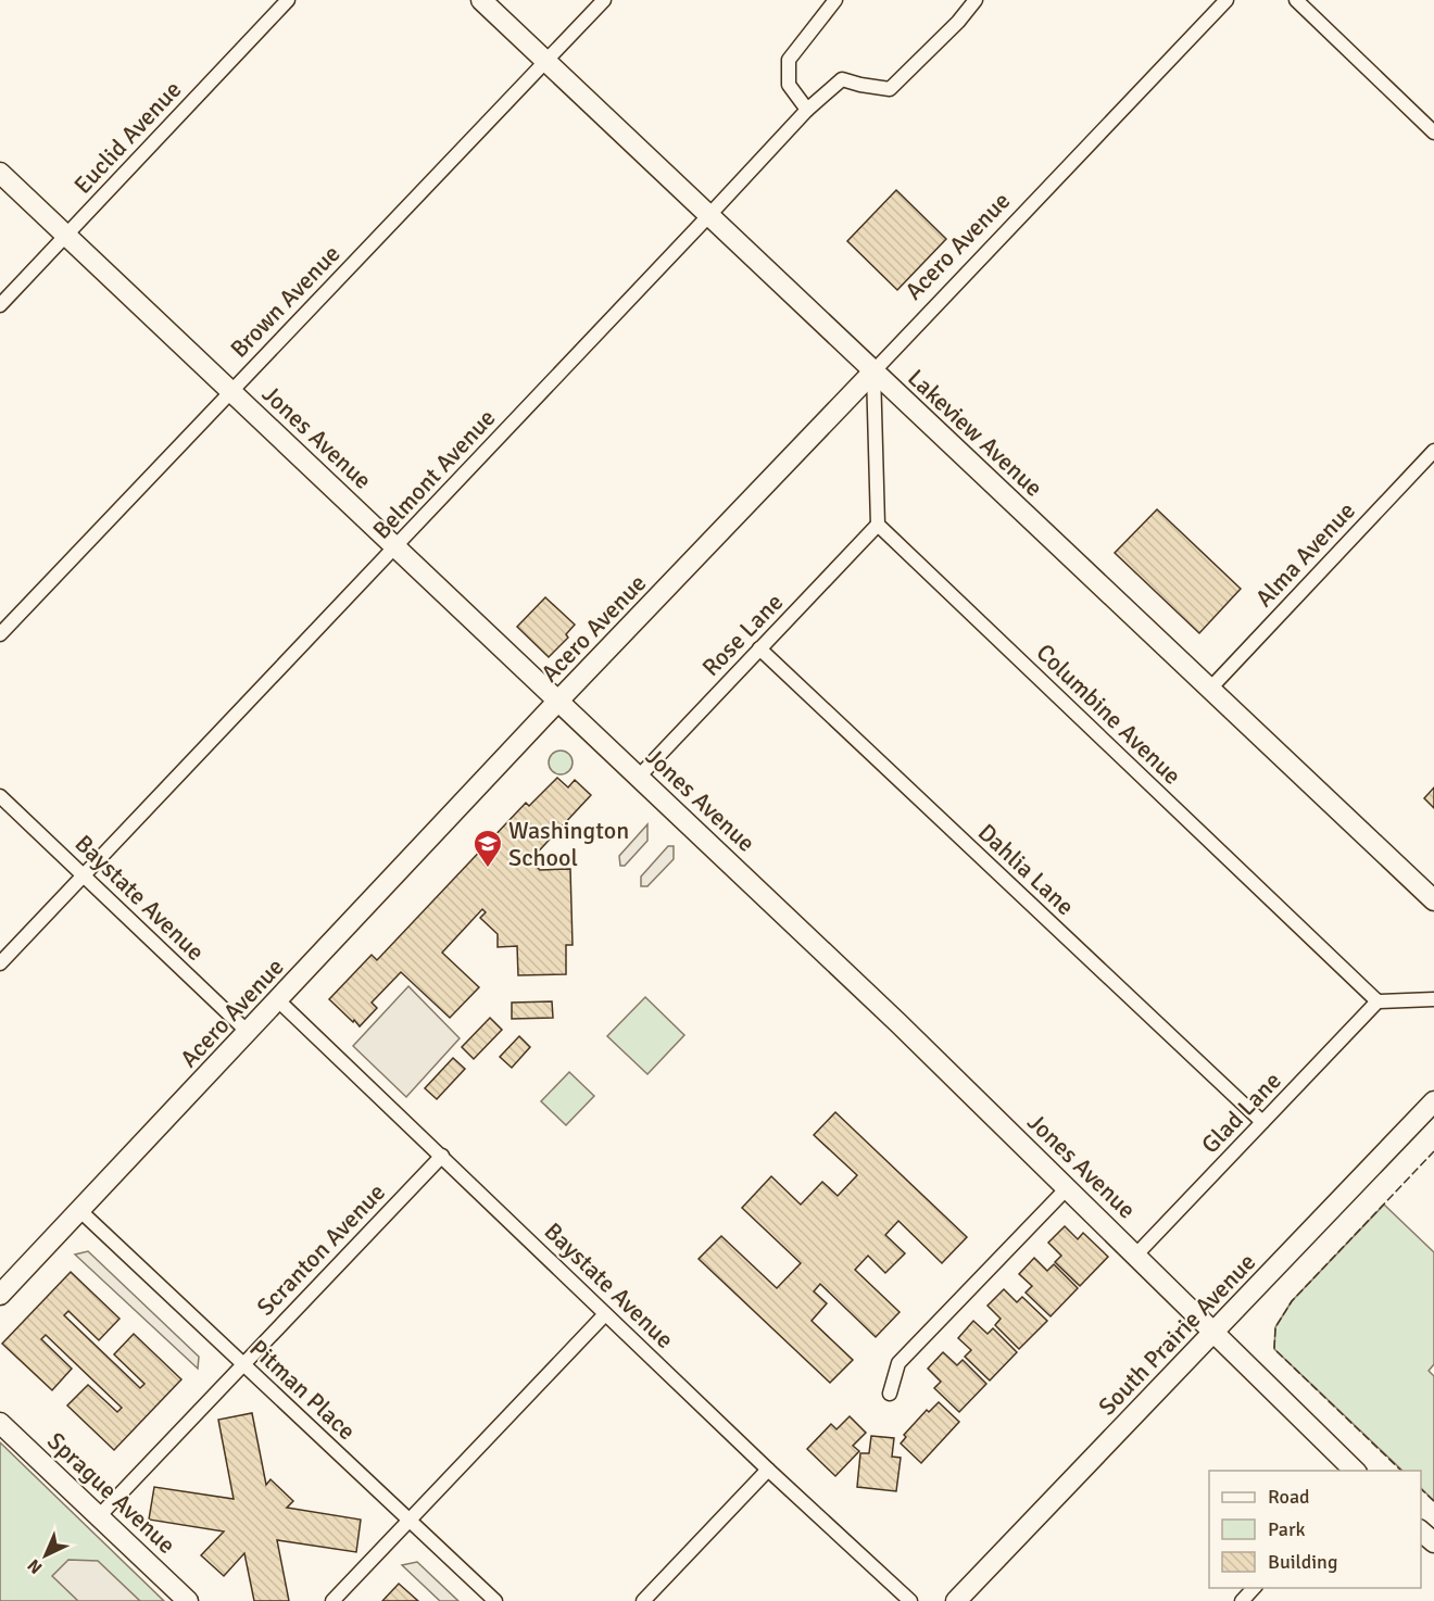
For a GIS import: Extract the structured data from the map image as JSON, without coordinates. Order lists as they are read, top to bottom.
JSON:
{
  "streets": {
    "street": [
      "Euclid Avenue",
      "Acero Avenue",
      "Brown Avenue",
      "Lakeview Avenue",
      "Jones Avenue",
      "Belmont Avenue",
      "Alma Avenue",
      "Rose Lane",
      "Columbine Avenue",
      "Dahlia Lane",
      "Baystate Avenue",
      "Glad Lane",
      "Scranton Avenue",
      "South Prairie Avenue",
      "Pitman Place",
      "Sprague Avenue"
    ]
  },
  "crossings": [
    ["Euclid Avenue", "Jones Avenue"],
    ["Acero Avenue", "Lakeview Avenue"],
    ["Acero Avenue", "Jones Avenue"],
    ["Acero Avenue", "Baystate Avenue"],
    ["Acero Avenue", "Pitman Place"],
    ["Brown Avenue", "Lakeview Avenue"],
    ["Brown Avenue", "Jones Avenue"],
    ["Lakeview Avenue", "Belmont Avenue"],
    ["Lakeview Avenue", "Alma Avenue"],
    ["Jones Avenue", "Belmont Avenue"],
    ["Jones Avenue", "Rose Lane"],
    ["Jones Avenue", "Glad Lane"],
    ["Jones Avenue", "South Prairie Avenue"],
    ["Belmont Avenue", "Baystate Avenue"],
    ["Rose Lane", "Columbine Avenue"],
    ["Rose Lane", "Dahlia Lane"],
    ["Columbine Avenue", "Glad Lane"],
    ["Dahlia Lane", "Glad Lane"],
    ["Baystate Avenue", "Scranton Avenue"],
    ["Scranton Avenue", "Pitman Place"],
    ["Scranton Avenue", "Sprague Avenue"]
  ],
  "places": {
    "school or university": ["Washington School"]
  },
  "legend": ["Road", "Park", "Building"],
  "north": "bottom left"
}
